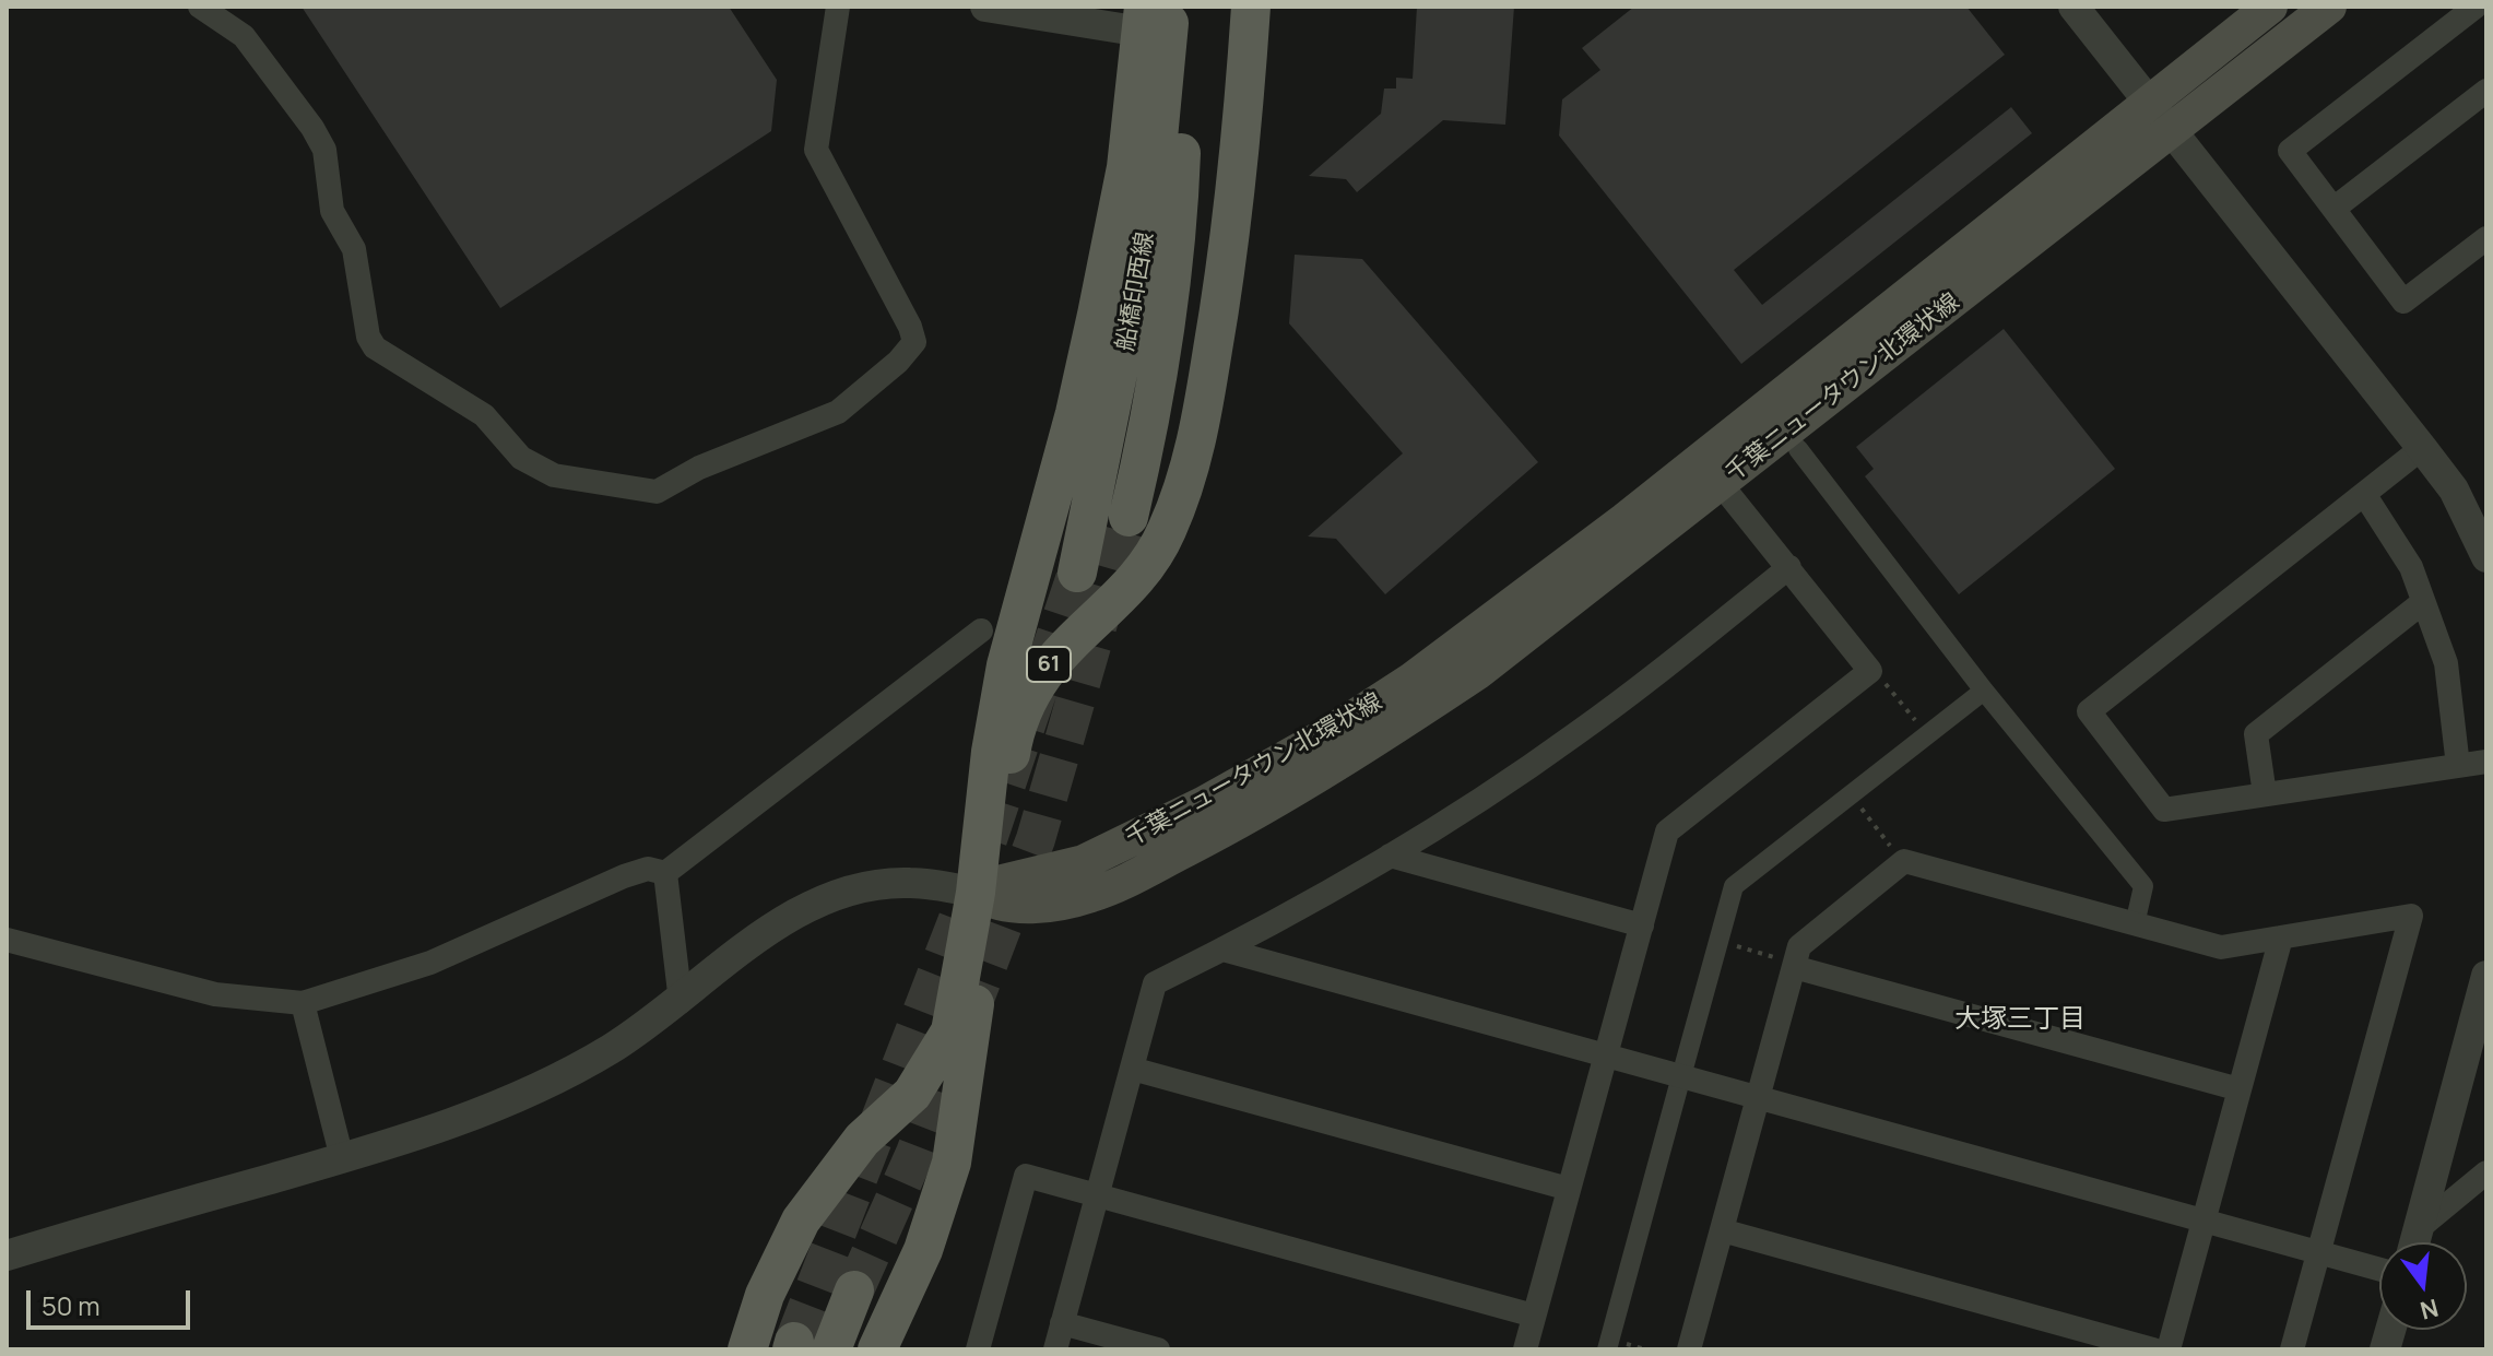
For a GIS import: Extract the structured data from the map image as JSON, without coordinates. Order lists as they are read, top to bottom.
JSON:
{
  "streets": {
    "main road": ["船橋印西線", "千葉ニュータウン北環状線", "61"]
  },
  "crossings": [
    ["千葉ニュータウン北環状線", "61"]
  ],
  "districts": ["大塚三丁目"],
  "scale_bar": "50 m",
  "north": "bottom"
}
